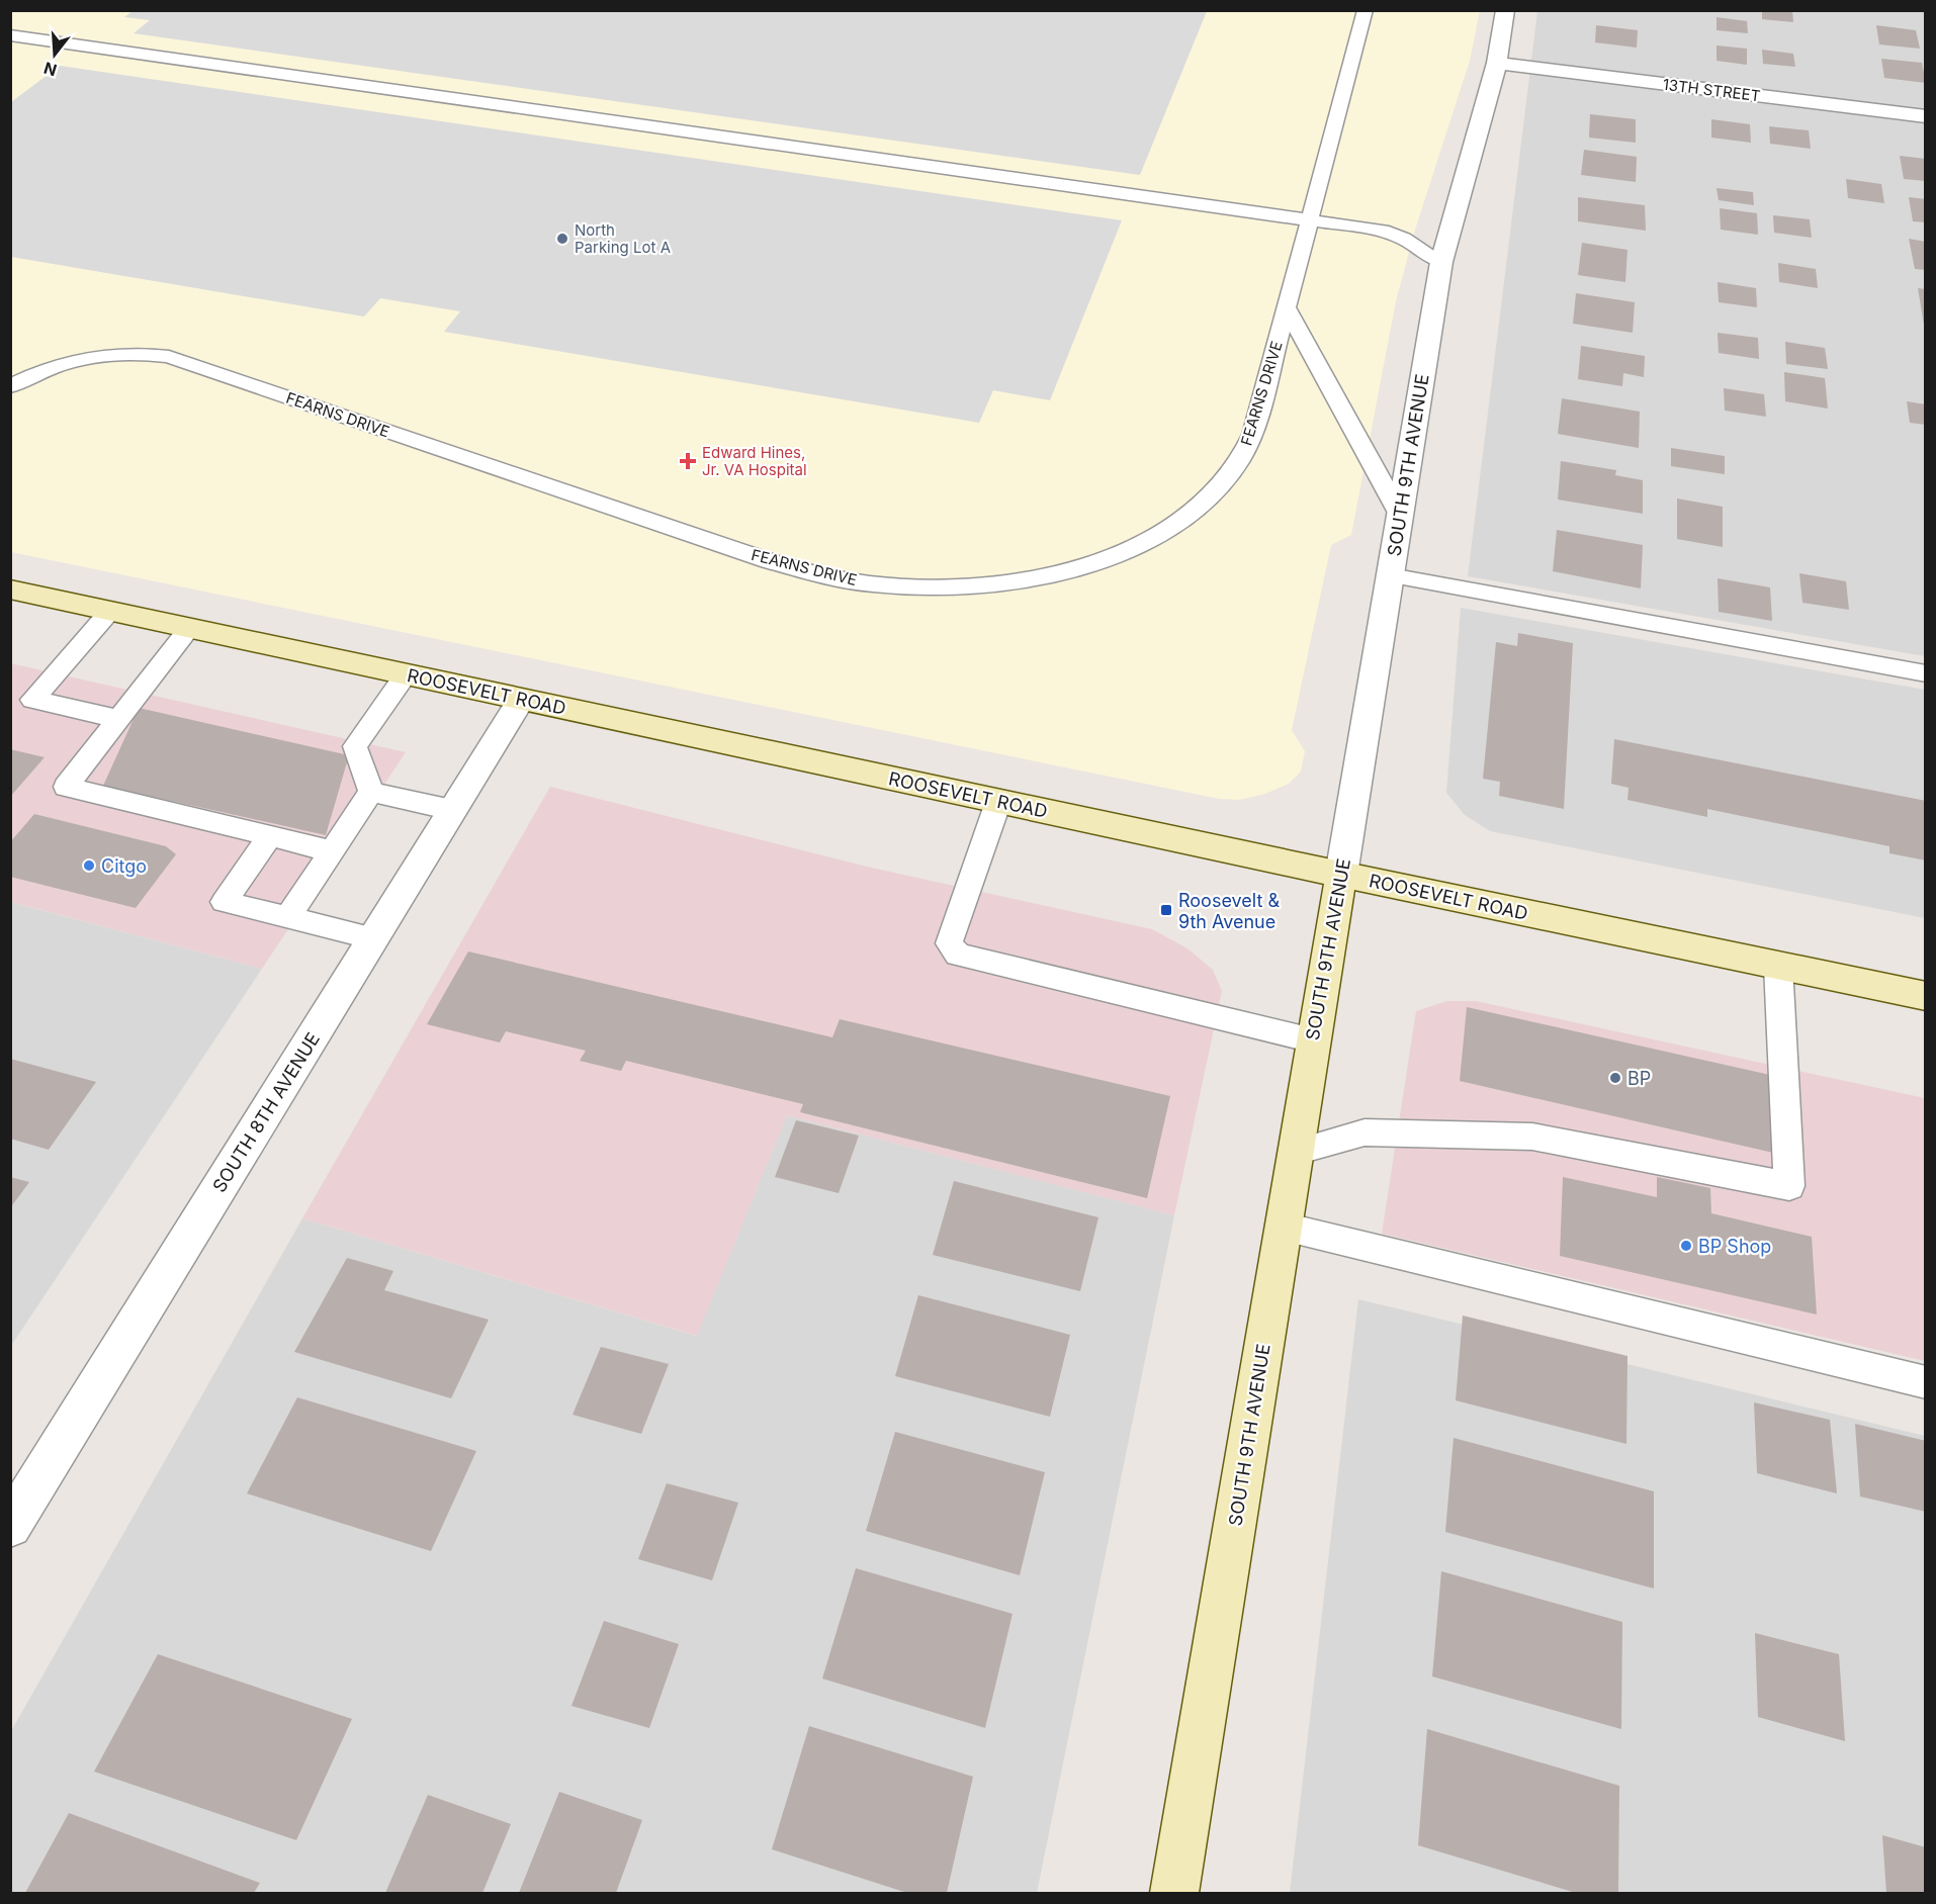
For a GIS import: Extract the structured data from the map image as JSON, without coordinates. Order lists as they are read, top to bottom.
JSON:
{
  "streets": {
    "main road": ["SOUTH 9TH AVENUE", "ROOSEVELT ROAD"],
    "street": ["13TH STREET", "SOUTH 8TH AVENUE"],
    "lane": ["FEARNS DRIVE"]
  },
  "crossings": [
    ["13TH STREET", "SOUTH 9TH AVENUE"],
    ["SOUTH 9TH AVENUE", "ROOSEVELT ROAD"],
    ["ROOSEVELT ROAD", "SOUTH 8TH AVENUE"]
  ],
  "places": {
    "other": [
      "North Parking Lot A",
      "Citgo",
      "BP",
      "BP Shop"
    ],
    "health": ["Edward Hines, Jr. VA Hospital"],
    "transit": ["Roosevelt & 9th Avenue"]
  },
  "north": "bottom"
}
